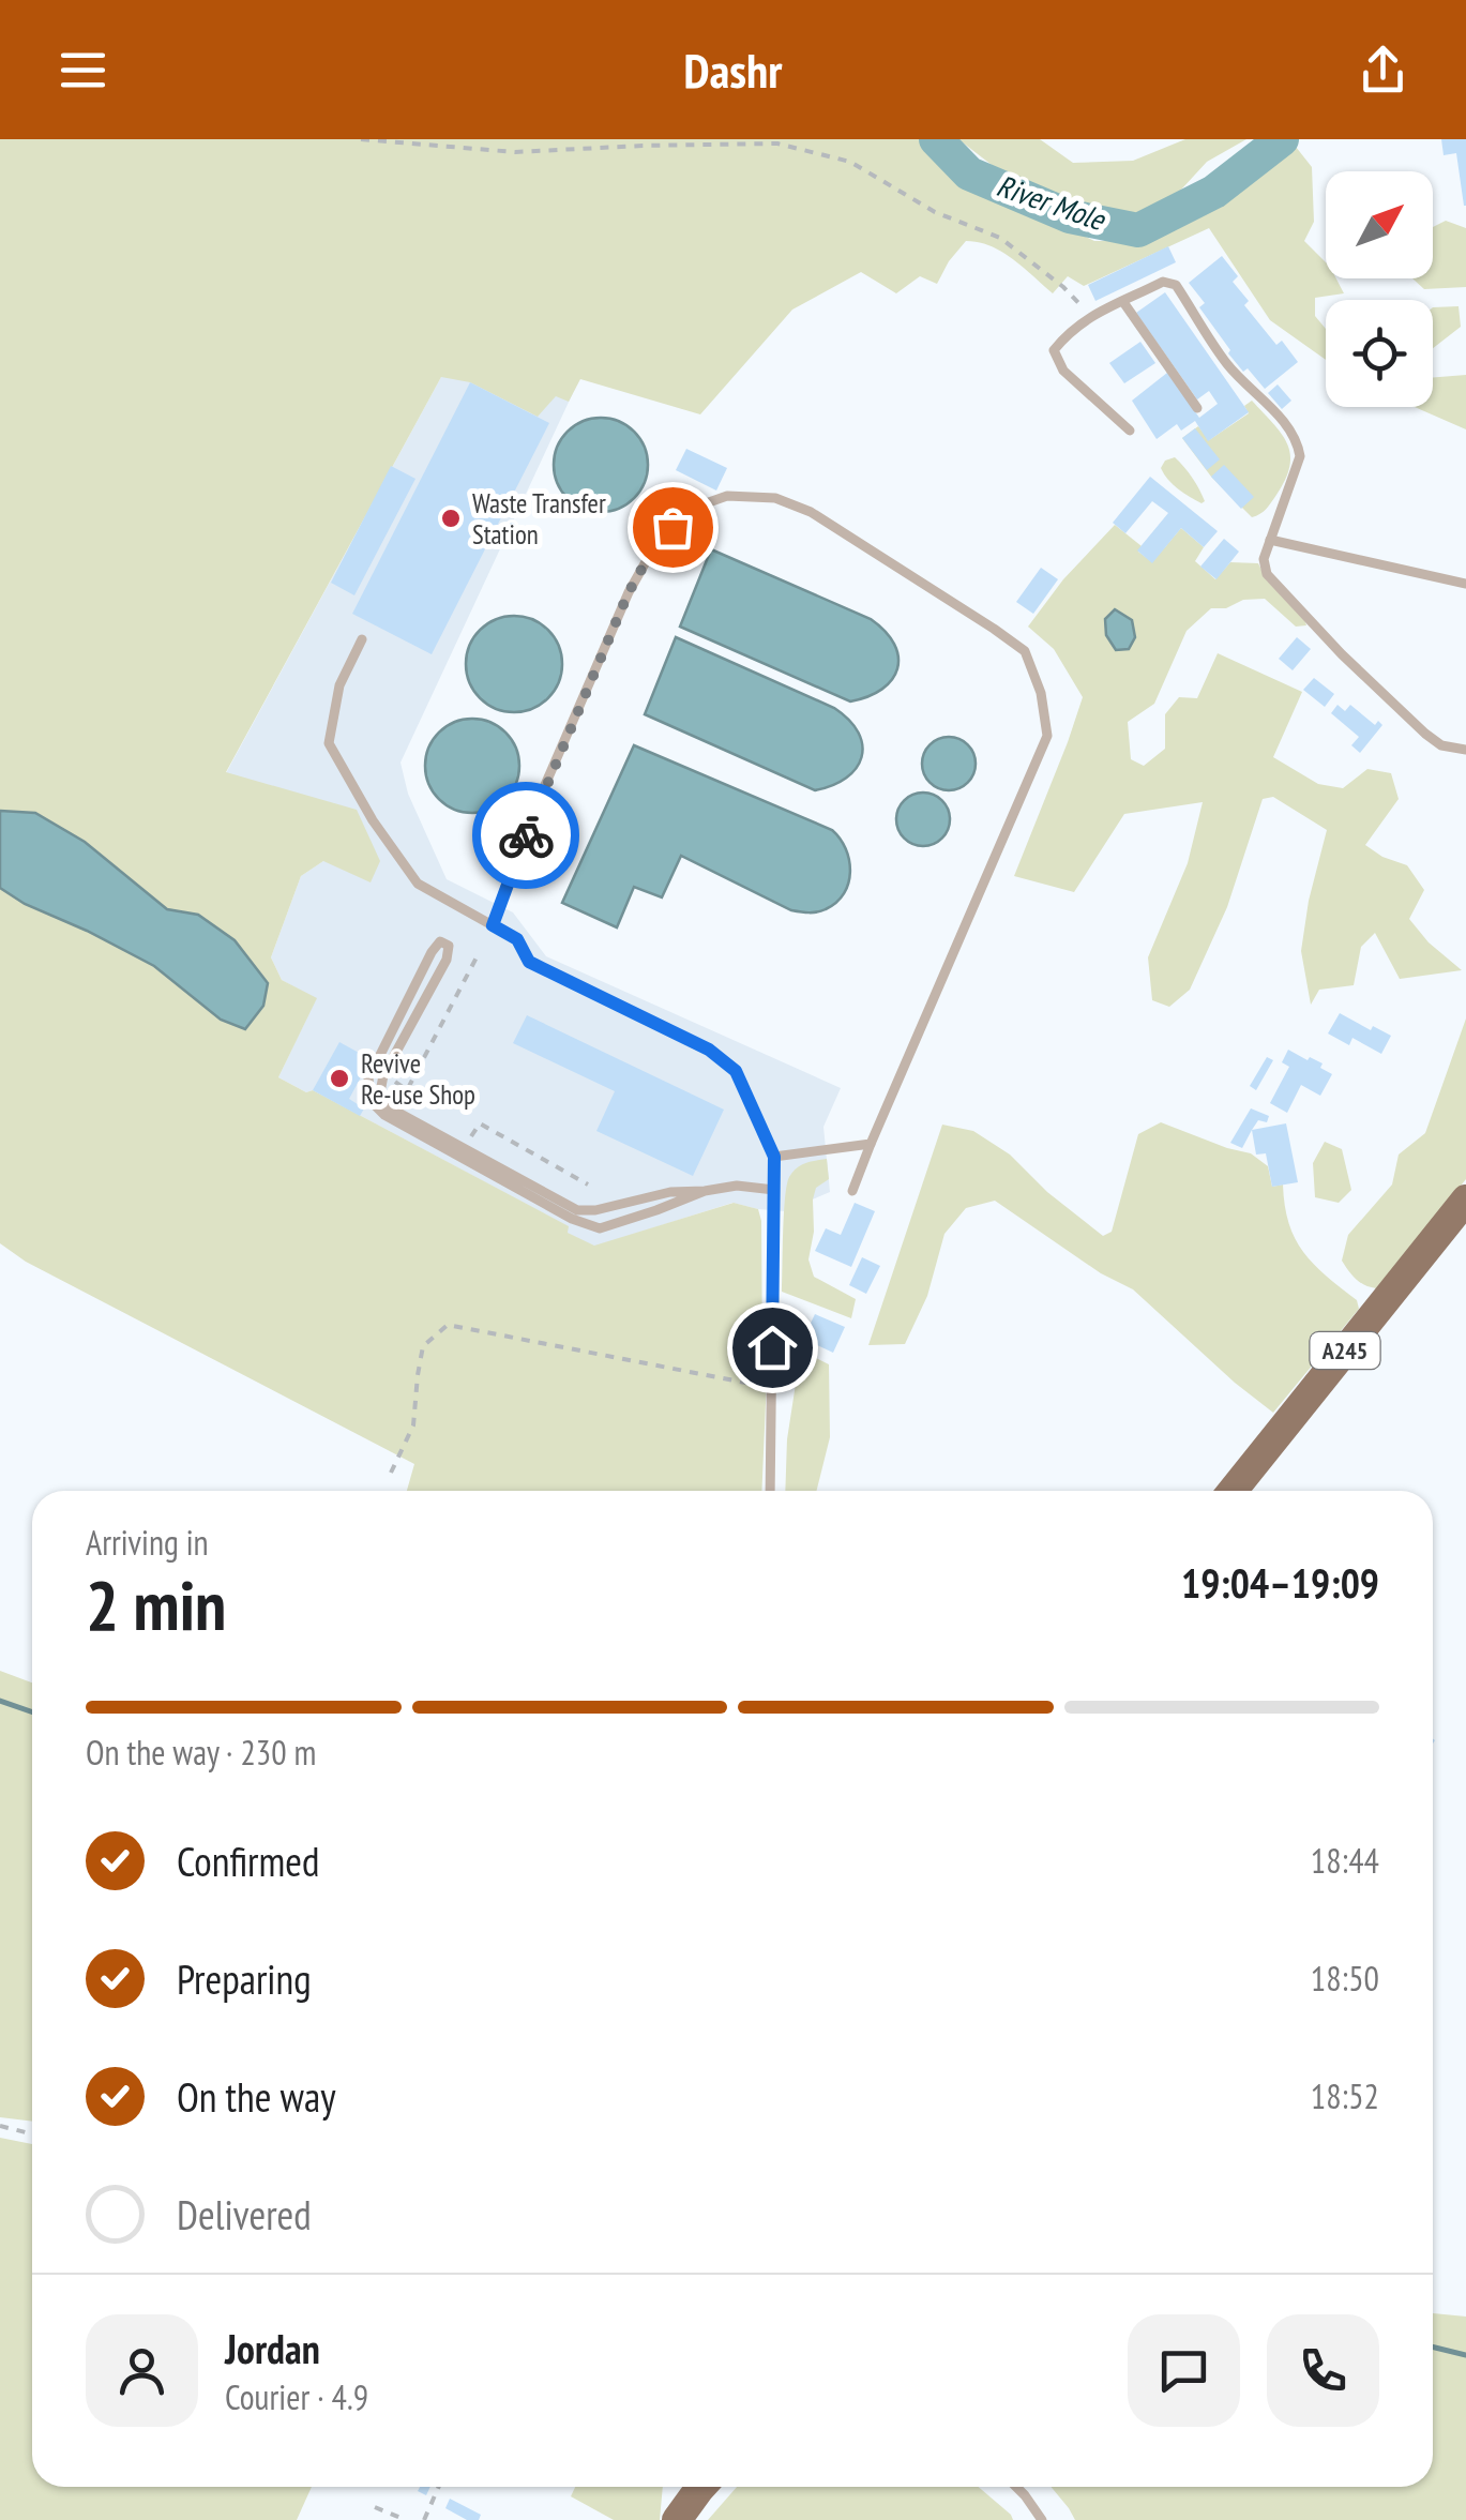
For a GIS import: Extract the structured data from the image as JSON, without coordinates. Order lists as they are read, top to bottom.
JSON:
{
  "streets": {
    "main road": ["A245"]
  },
  "water": ["River Mole"],
  "places": ["Waste Transfer Station", "Revive Re-use Shop"],
  "north": "top right",
  "page": {
    "header": "Dashr",
    "heading": ["2 min", "Arriving in", "19:04–19:09"],
    "panel": ["Jordan", "Courier · 4.9"],
    "bar": "On the way · 230 m",
    "list": [
      ["Confirmed", "18:44"],
      ["Preparing", "18:50"],
      ["On the way", "18:52"],
      "Delivered"
    ]
  }
}
